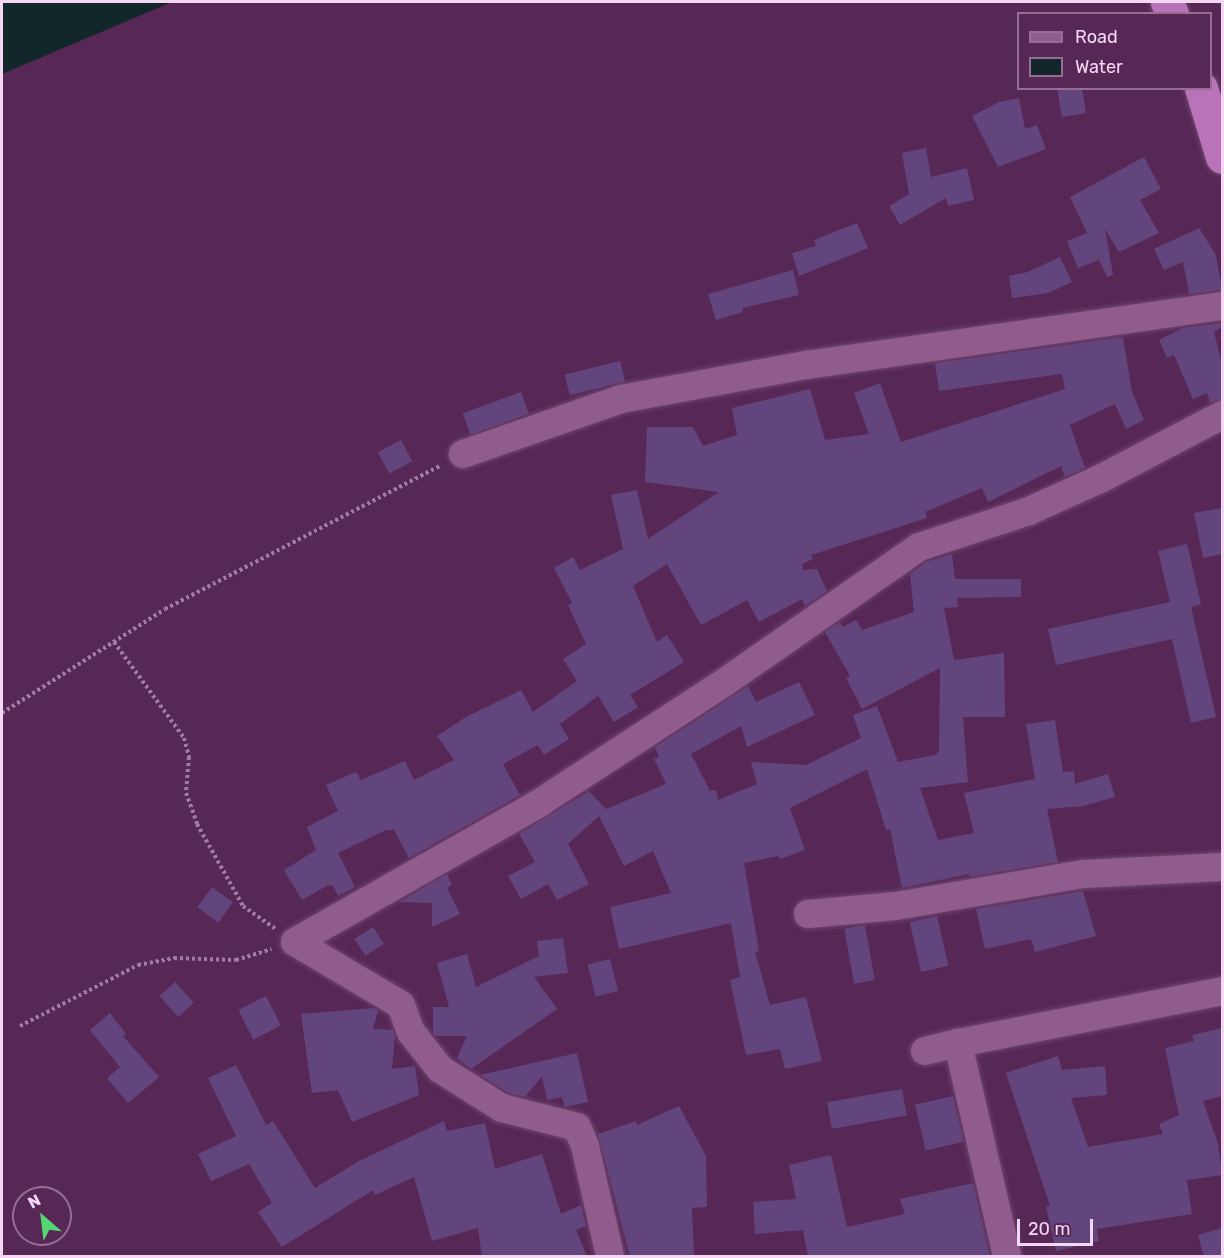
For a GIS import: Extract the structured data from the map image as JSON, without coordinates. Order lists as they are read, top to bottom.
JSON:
{
  "legend": ["Road", "Water"],
  "scale_bar": "20 m",
  "north": "top left"
}
